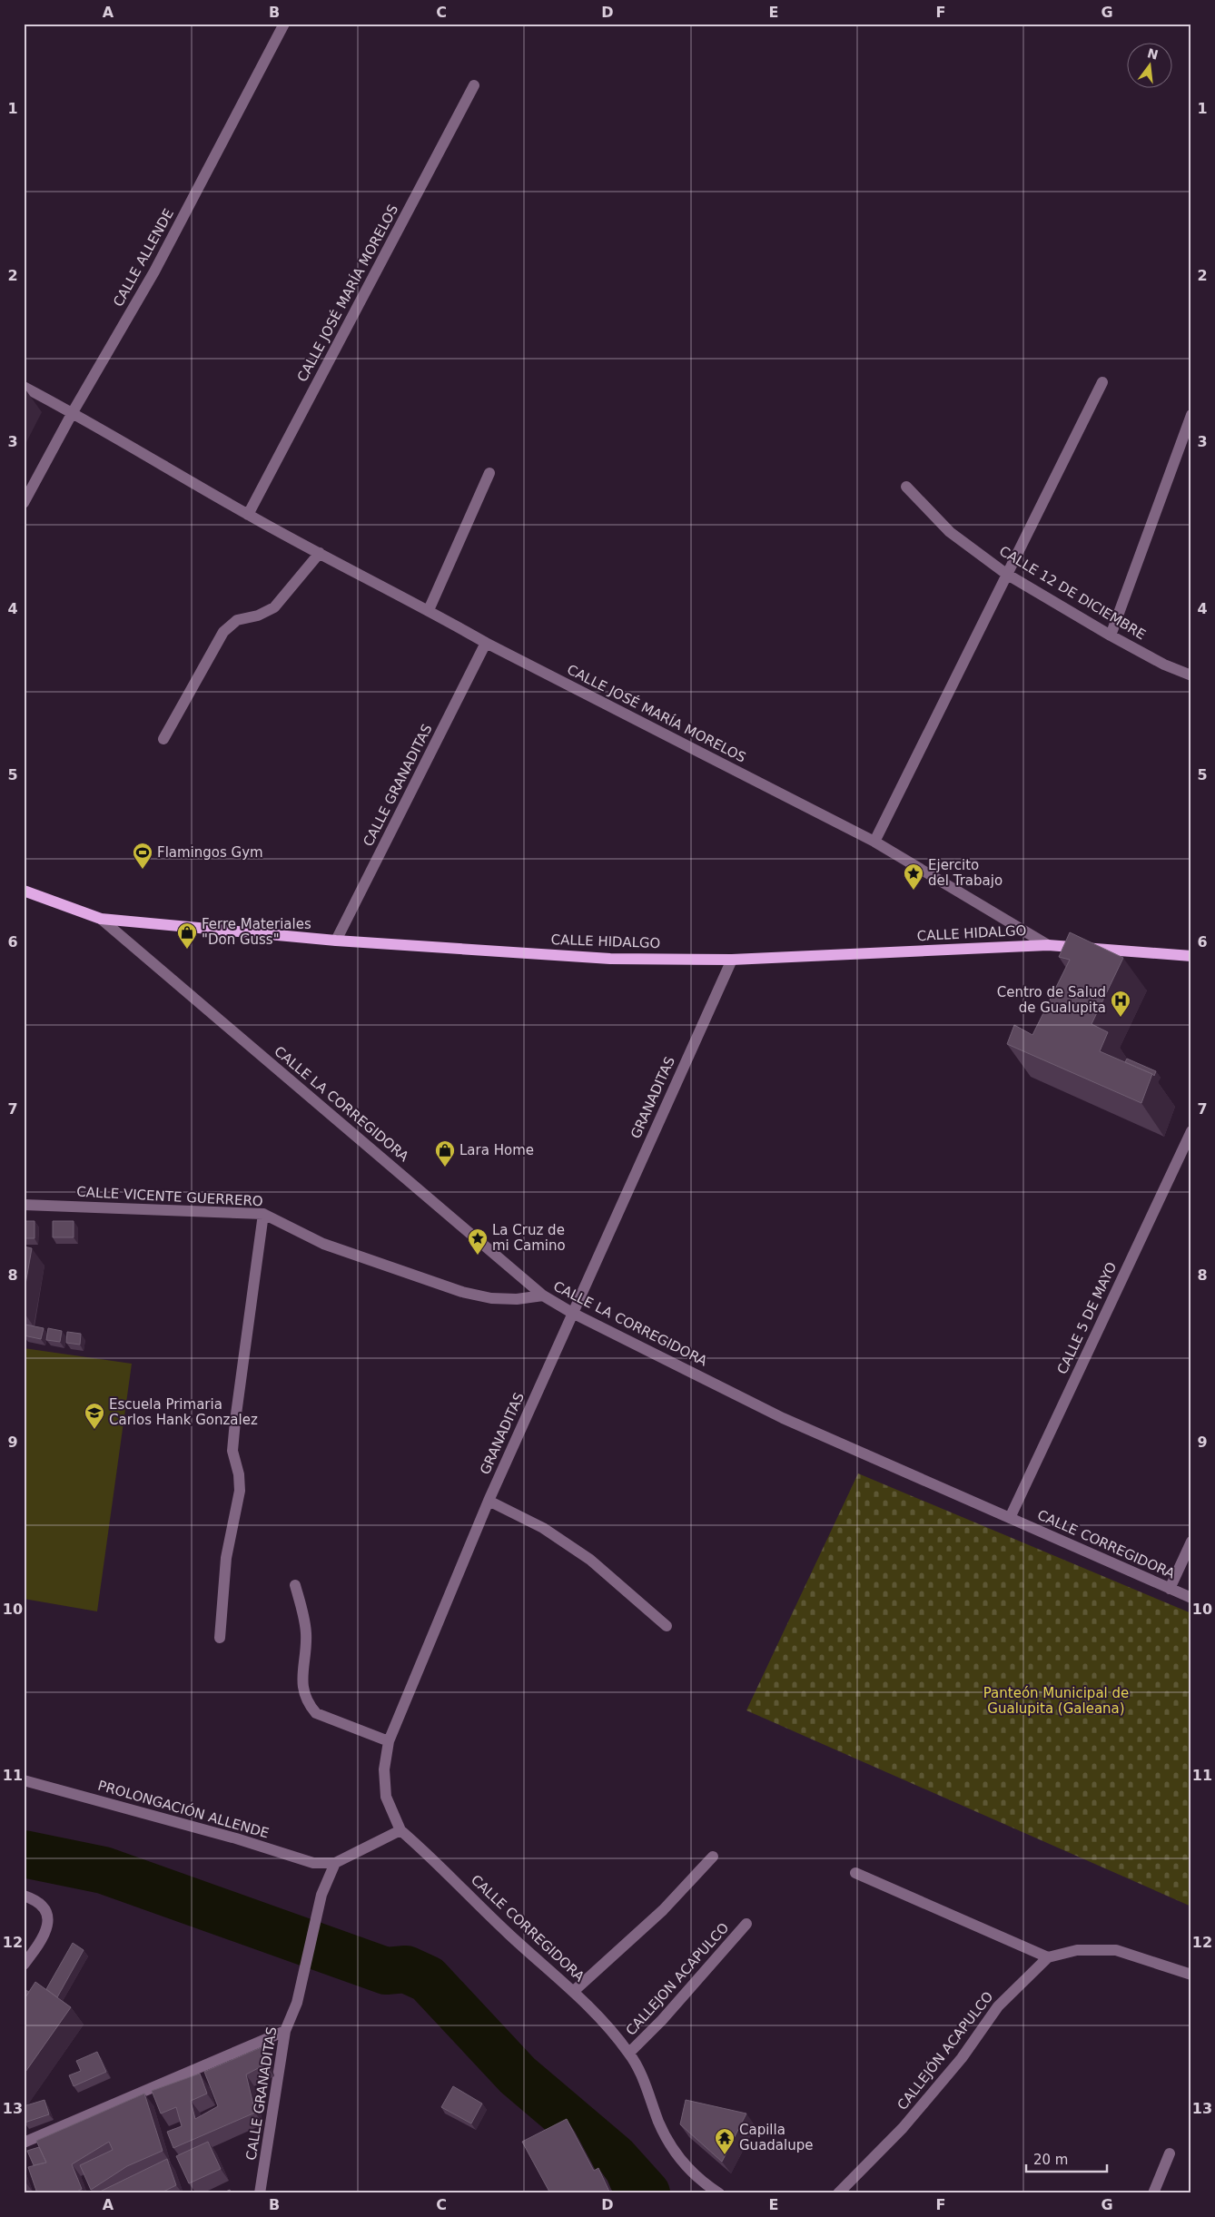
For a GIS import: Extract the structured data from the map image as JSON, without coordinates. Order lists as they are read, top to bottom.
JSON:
{
  "streets": {
    "main road": ["CALLE HIDALGO"],
    "street": [
      "CALLE ALLENDE",
      "CALLE JOSÉ MARÍA MORELOS",
      "CALLE 12 DE DICIEMBRE",
      "CALLE GRANADITAS",
      "GRANADITAS",
      "CALLE LA CORREGIDORA",
      "CALLE VICENTE GUERRERO",
      "CALLE 5 DE MAYO",
      "CALLE CORREGIDORA",
      "PROLONGACIÓN ALLENDE",
      "CALLEJON ACAPULCO",
      "CALLEJÓN ACAPULCO"
    ]
  },
  "crossings": [
    ["CALLE ALLENDE", "CALLE JOSÉ MARÍA MORELOS"],
    ["CALLE JOSÉ MARÍA MORELOS", "CALLE GRANADITAS"],
    ["CALLE JOSÉ MARÍA MORELOS", "CALLE HIDALGO"],
    ["CALLE GRANADITAS", "CALLE HIDALGO"],
    ["CALLE GRANADITAS", "PROLONGACIÓN ALLENDE"],
    ["CALLE HIDALGO", "GRANADITAS"],
    ["CALLE HIDALGO", "CALLE LA CORREGIDORA"],
    ["GRANADITAS", "CALLE LA CORREGIDORA"],
    ["GRANADITAS", "CALLE CORREGIDORA"],
    ["CALLE LA CORREGIDORA", "CALLE VICENTE GUERRERO"],
    ["CALLE LA CORREGIDORA", "CALLE 5 DE MAYO"],
    ["CALLE LA CORREGIDORA", "CALLE CORREGIDORA"],
    ["CALLE 5 DE MAYO", "CALLE CORREGIDORA"],
    ["CALLE CORREGIDORA", "CALLEJON ACAPULCO"]
  ],
  "parks": ["Panteón Municipal de Gualupita (Galeana)"],
  "places": {
    "sports": ["Flamingos Gym"],
    "place": ["Ejercito del Trabajo", "La Cruz de mi Camino"],
    "shop": ["Ferre Materiales \"Don Guss\"", "Lara Home"],
    "hospital": ["Centro de Salud de Gualupita"],
    "school or university": ["Escuela Primaria Carlos Hank Gonzalez"],
    "temple": ["Capilla Guadalupe"]
  },
  "scale_bar": "20 m",
  "north": "top",
  "grid": {
    "columns": [
      "A",
      "B",
      "C",
      "D",
      "E",
      "F",
      "G"
    ],
    "rows": [
      "1",
      "2",
      "3",
      "4",
      "5",
      "6",
      "7",
      "8",
      "9",
      "10",
      "11",
      "12",
      "13"
    ]
  }
}
